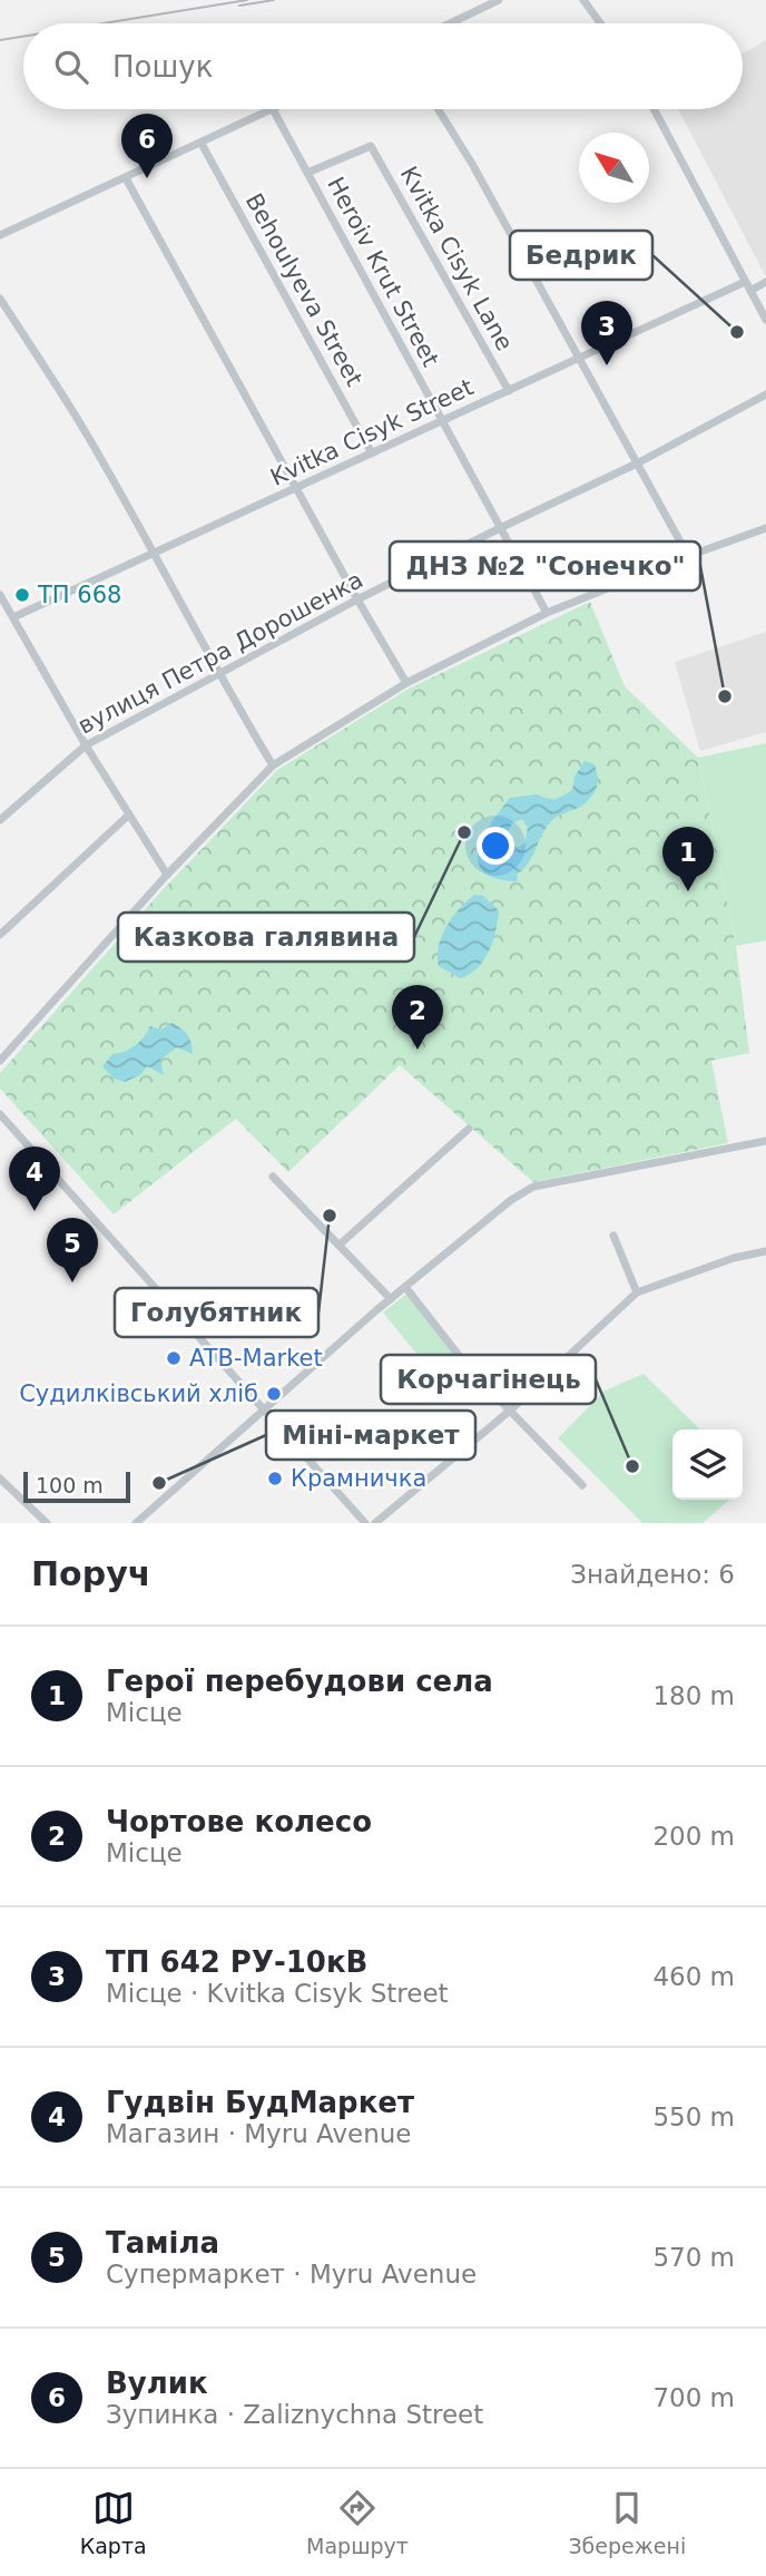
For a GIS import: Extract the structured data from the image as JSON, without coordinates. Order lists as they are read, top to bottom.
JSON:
{
  "streets": {
    "street": [
      "Kvitka Cisyk Lane",
      "Heroiv Krut Street",
      "Behoulyeva Street",
      "Kvitka Cisyk Street",
      "вулиця Петра Дорошенка"
    ]
  },
  "crossings": [
    ["Kvitka Cisyk Lane", "Heroiv Krut Street"],
    ["Kvitka Cisyk Lane", "Kvitka Cisyk Street"],
    ["Heroiv Krut Street", "Kvitka Cisyk Street"],
    ["Heroiv Krut Street", "вулиця Петра Дорошенка"],
    ["Behoulyeva Street", "Kvitka Cisyk Street"]
  ],
  "places": [
    "Бедрик",
    "ТП 668",
    "ДНЗ №2 \"Сонечко\"",
    "Казкова галявина",
    "Голубятник",
    "ATB-Market",
    "Судилківський хліб",
    "Корчагінець",
    "Крамничка",
    "Міні-маркет"
  ],
  "scale_bar": "100 m",
  "north": "top left",
  "page": {
    "search": "Пошук",
    "pins": [
      "6",
      "3",
      "1",
      "2",
      "4",
      "5"
    ],
    "scale": "100 m",
    "heading": ["Поруч", "Знайдено: 6"],
    "list": [
      {
        "mark": "1",
        "name": "Герої перебудови села",
        "note": "Місце",
        "value": "180 m"
      },
      {
        "mark": "2",
        "name": "Чортове колесо",
        "note": "Місце",
        "value": "200 m"
      },
      {
        "mark": "3",
        "name": "ТП 642 РУ-10кВ",
        "note": "Місце · Kvitka Cisyk Street",
        "value": "460 m"
      },
      {
        "mark": "4",
        "name": "Гудвін БудМаркет",
        "note": "Магазин · Myru Avenue",
        "value": "550 m"
      },
      {
        "mark": "5",
        "name": "Таміла",
        "note": "Супермаркет · Myru Avenue",
        "value": "570 m"
      },
      {
        "mark": "6",
        "name": "Вулик",
        "note": "Зупинка · Zaliznychna Street",
        "value": "700 m"
      }
    ],
    "nav": ["Карта", "Маршрут", "Збережені"]
  }
}
